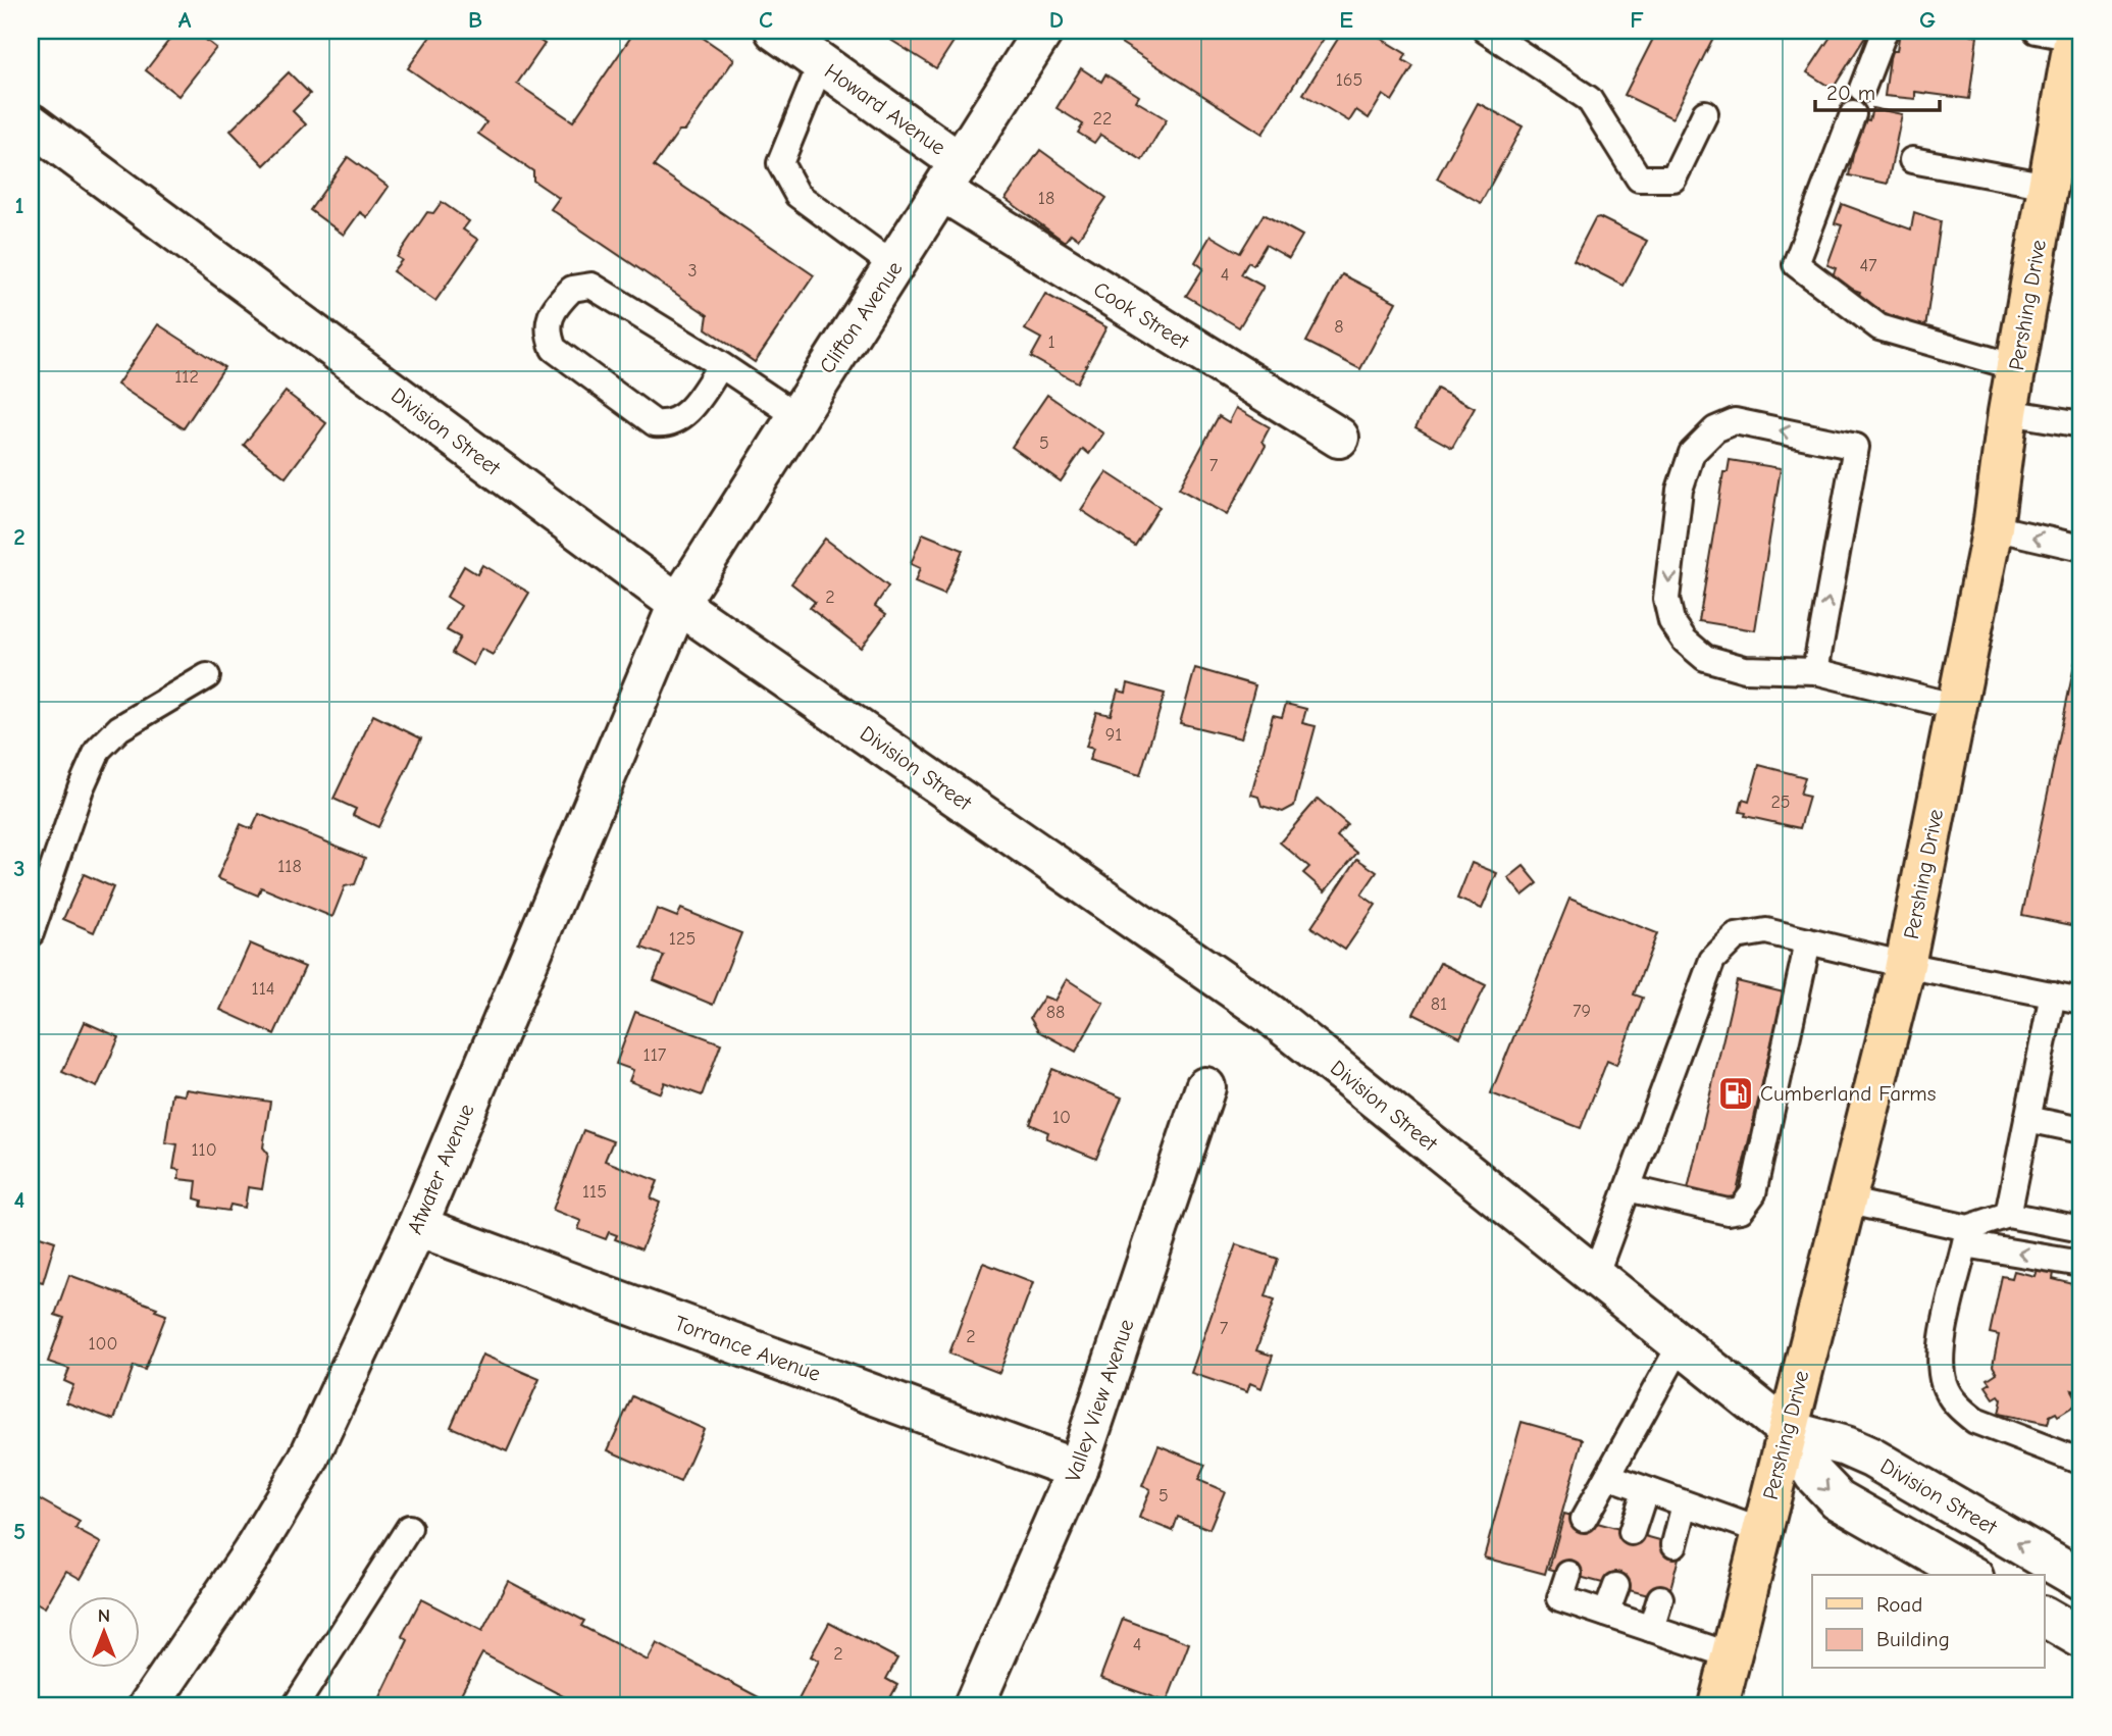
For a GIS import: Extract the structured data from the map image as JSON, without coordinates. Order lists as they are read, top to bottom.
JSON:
{
  "streets": {
    "main road": ["Pershing Drive"],
    "street": [
      "Howard Avenue",
      "Cook Street",
      "Clifton Avenue",
      "Division Street",
      "Atwater Avenue",
      "Torrance Avenue",
      "Valley View Avenue"
    ]
  },
  "crossings": [
    ["Howard Avenue", "Cook Street"],
    ["Howard Avenue", "Clifton Avenue"],
    ["Pershing Drive", "Division Street"],
    ["Cook Street", "Clifton Avenue"],
    ["Clifton Avenue", "Division Street"],
    ["Clifton Avenue", "Atwater Avenue"],
    ["Division Street", "Atwater Avenue"],
    ["Atwater Avenue", "Torrance Avenue"],
    ["Torrance Avenue", "Valley View Avenue"]
  ],
  "places": {
    "fuel station": ["Cumberland Farms"]
  },
  "house_numbers": [
    "165",
    "22",
    "18",
    "47",
    "3",
    "4",
    "8",
    "1",
    "112",
    "5",
    "7",
    "2",
    "91",
    "25",
    "118",
    "125",
    "114",
    "81",
    "79",
    "88",
    "117",
    "10",
    "110",
    "115",
    "7",
    "2",
    "100",
    "5",
    "4",
    "2"
  ],
  "legend": ["Road", "Building"],
  "scale_bar": "20 m",
  "north": "top",
  "grid": {
    "columns": [
      "A",
      "B",
      "C",
      "D",
      "E",
      "F",
      "G"
    ],
    "rows": [
      "1",
      "2",
      "3",
      "4",
      "5"
    ]
  }
}
